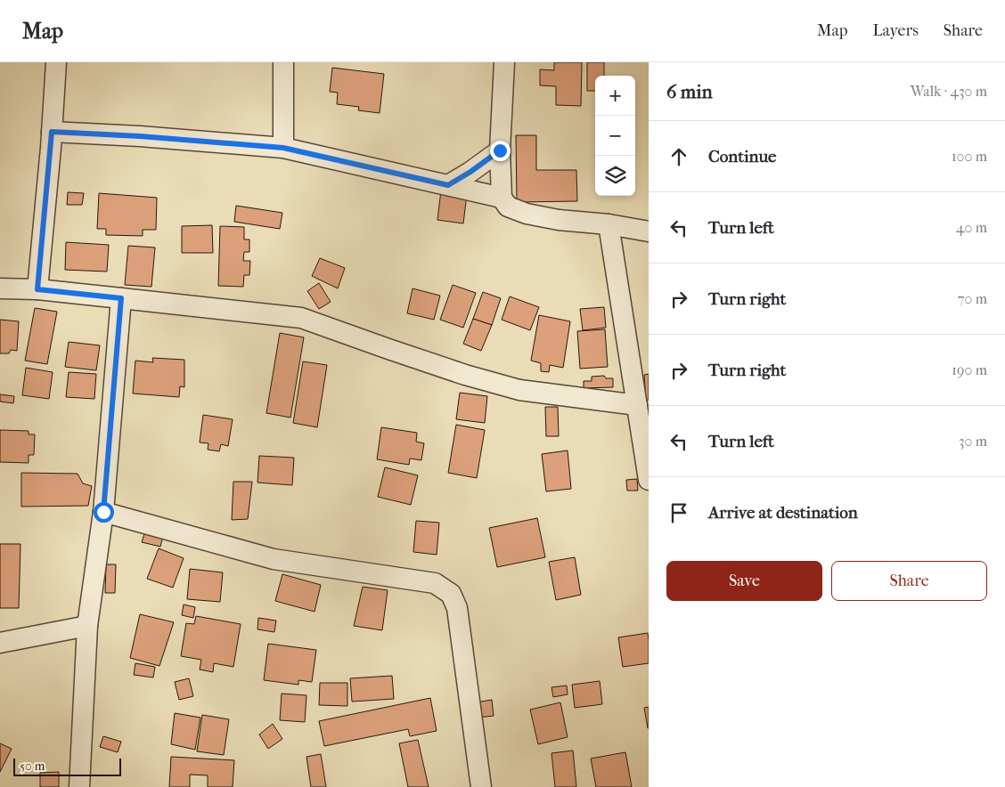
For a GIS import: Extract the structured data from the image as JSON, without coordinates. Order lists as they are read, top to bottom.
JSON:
{
  "scale_bar": "50 m",
  "page": {
    "header": "Map",
    "nav": ["Map", "Layers", "Share"],
    "heading": ["6 min", "Walk · 430 m"],
    "map_buttons": ["+", "−"],
    "list": [
      ["Continue", "100 m"],
      ["Turn left", "40 m"],
      ["Turn right", "70 m"],
      ["Turn right", "190 m"],
      ["Turn left", "30 m"],
      "Arrive at destination"
    ],
    "buttons": ["Save", "Share"],
    "scale": "50 m"
  }
}
